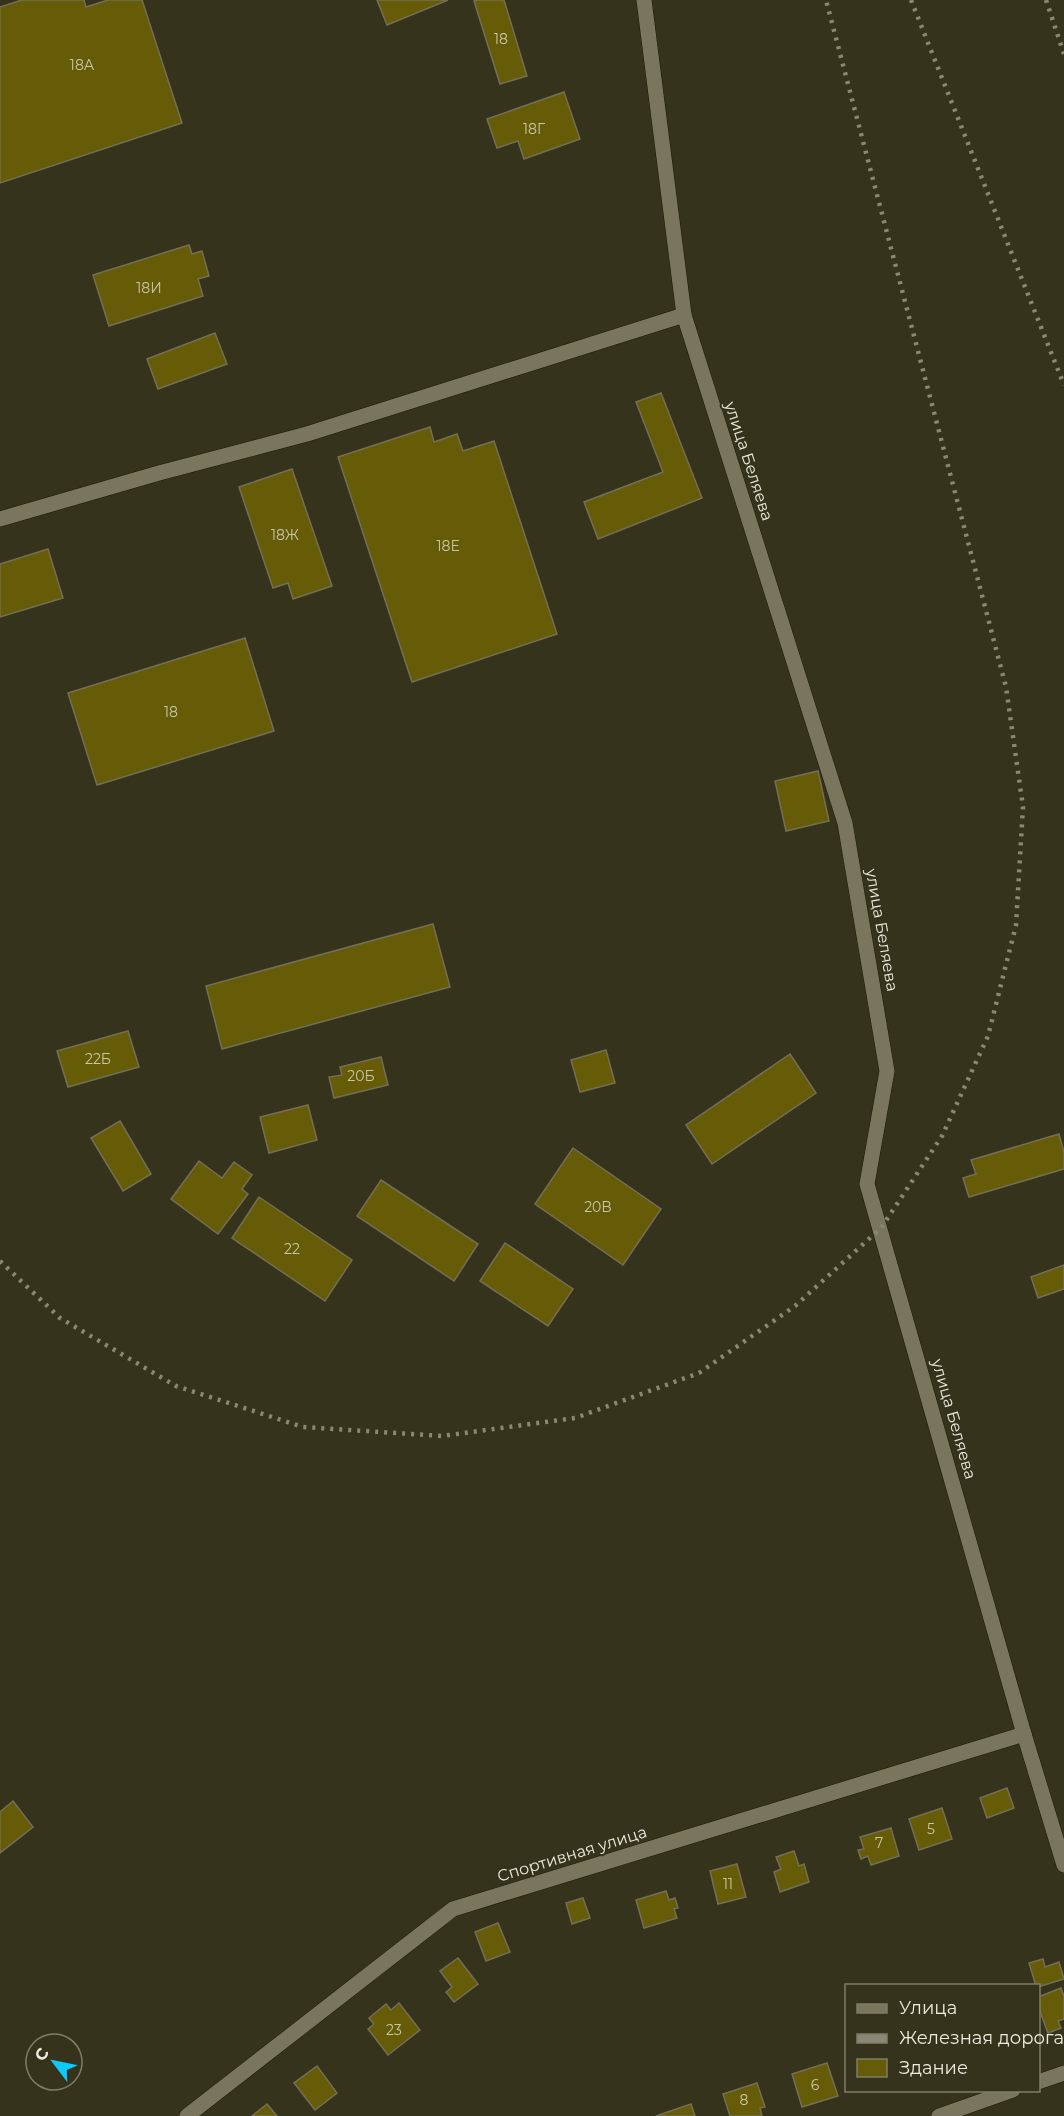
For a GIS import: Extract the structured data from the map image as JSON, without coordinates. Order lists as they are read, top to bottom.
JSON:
{
  "streets": {
    "street": ["улица Беляева", "Спортивная улица"]
  },
  "crossings": [
    ["улица Беляева", "Спортивная улица"]
  ],
  "house_numbers": [
    "18",
    "18А",
    "18Г",
    "18И",
    "18Ж",
    "18Е",
    "18",
    "22Б",
    "20Б",
    "20В",
    "22",
    "5",
    "7",
    "11",
    "23",
    "6",
    "8"
  ],
  "legend": ["Улица", "Железная дорога", "Здание"],
  "north": "top left"
}
